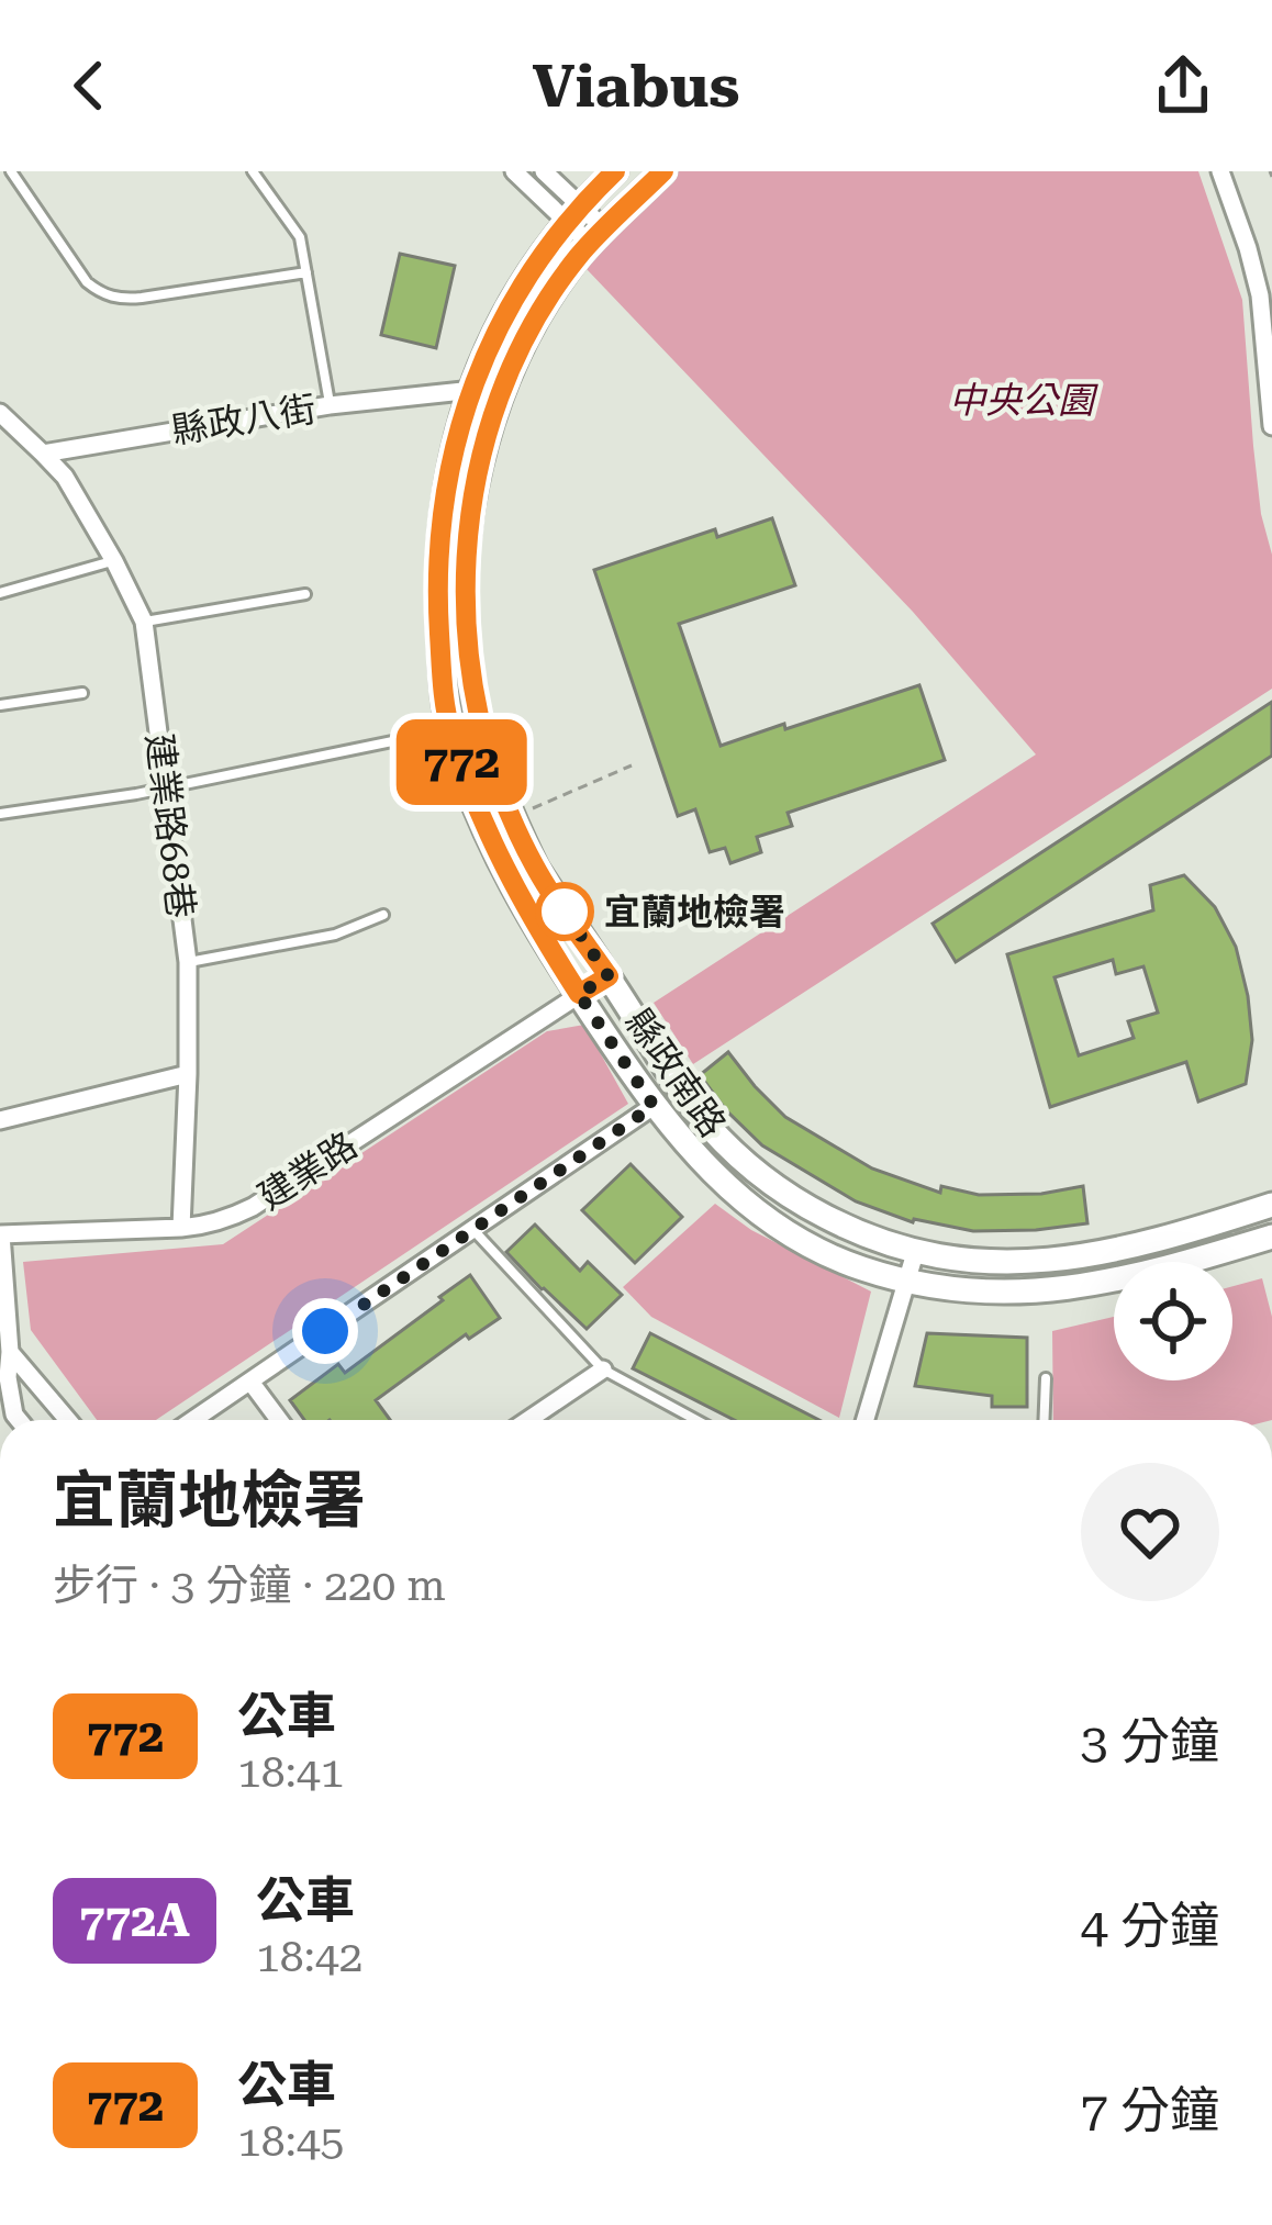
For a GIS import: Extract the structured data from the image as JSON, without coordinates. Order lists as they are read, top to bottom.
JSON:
{
  "streets": {
    "street": [
      "縣政八街",
      "建業路68巷",
      "縣政南路",
      "建業路"
    ]
  },
  "crossings": [
    ["縣政八街", "建業路68巷"],
    ["縣政八街", "縣政南路"],
    ["建業路68巷", "建業路"],
    ["縣政南路", "建業路"]
  ],
  "parks": ["中央公園"],
  "places": ["宜蘭地檢署"],
  "lines": ["bus line 772"],
  "page": {
    "header": "Viabus",
    "on_map": "772",
    "heading": ["宜蘭地檢署", "步行 · 3 分鐘 · 220 m"],
    "list": [
      {
        "mark": "772",
        "name": "公車",
        "note": "18:41",
        "value": "3 分鐘"
      },
      {
        "mark": "772A",
        "name": "公車",
        "note": "18:42",
        "value": "4 分鐘"
      },
      {
        "mark": "772",
        "name": "公車",
        "note": "18:45",
        "value": "7 分鐘"
      }
    ]
  }
}
